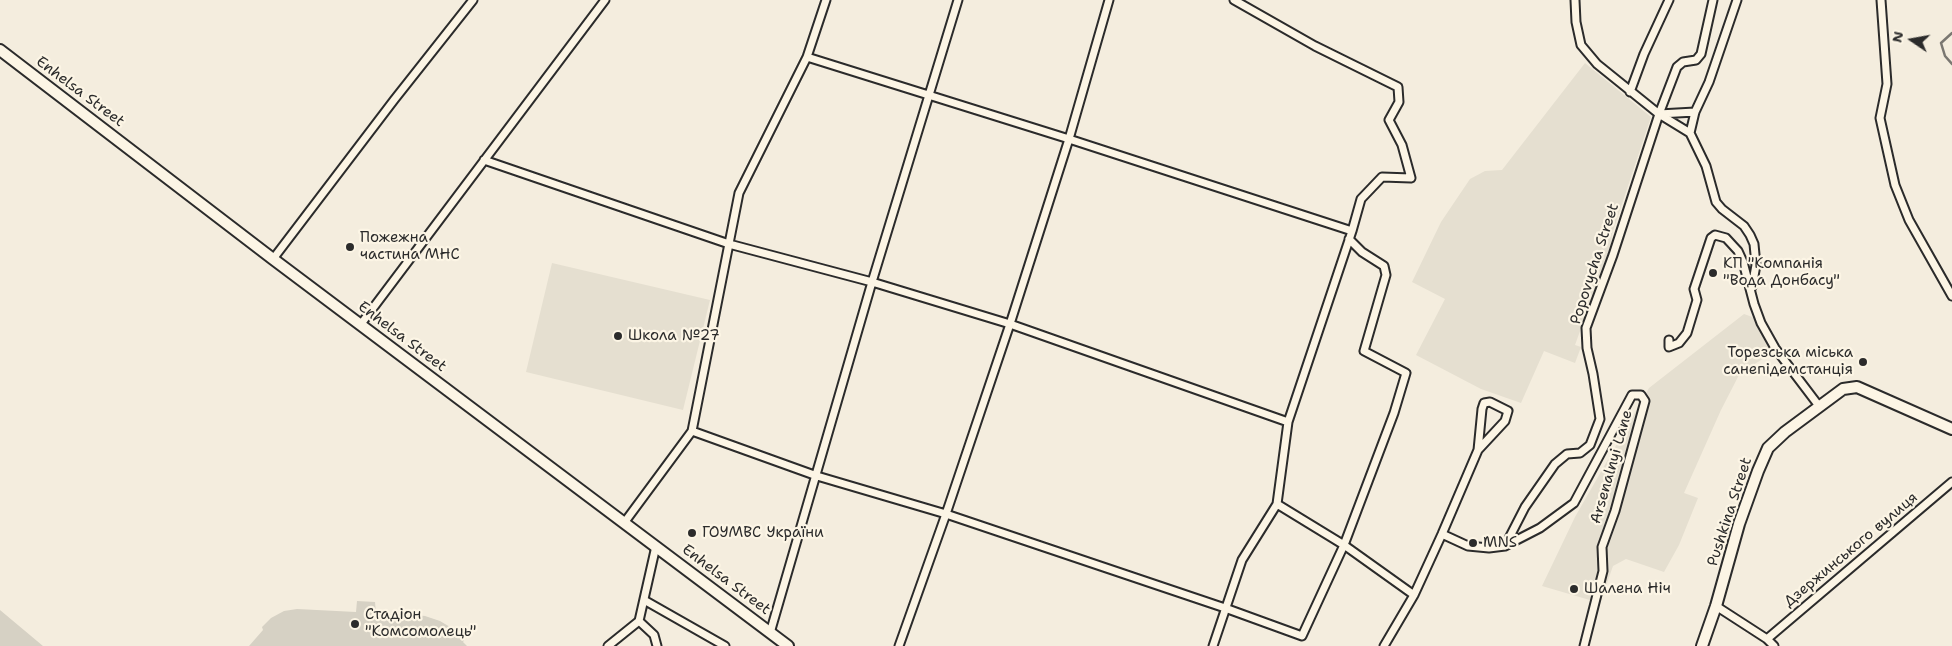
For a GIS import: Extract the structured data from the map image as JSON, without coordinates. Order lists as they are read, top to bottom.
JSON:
{
  "streets": {
    "street": [
      "Enhelsa Street",
      "Popovycha Street",
      "Arsenalnyi Lane",
      "Pushkina Street",
      "Дзержинського вулиця"
    ]
  },
  "crossings": [
    ["Popovycha Street", "Arsenalnyi Lane"]
  ],
  "places": [
    "Пожежна частина МНС",
    "КП \"Компанія \"Вода Донбасу\"",
    "Школа №27",
    "Торезська міська санепідемстанція",
    "ГОУМВС України",
    "MNS",
    "Шалена Нiч",
    "Стадіон \"Комсомолець\""
  ],
  "north": "left"
}
